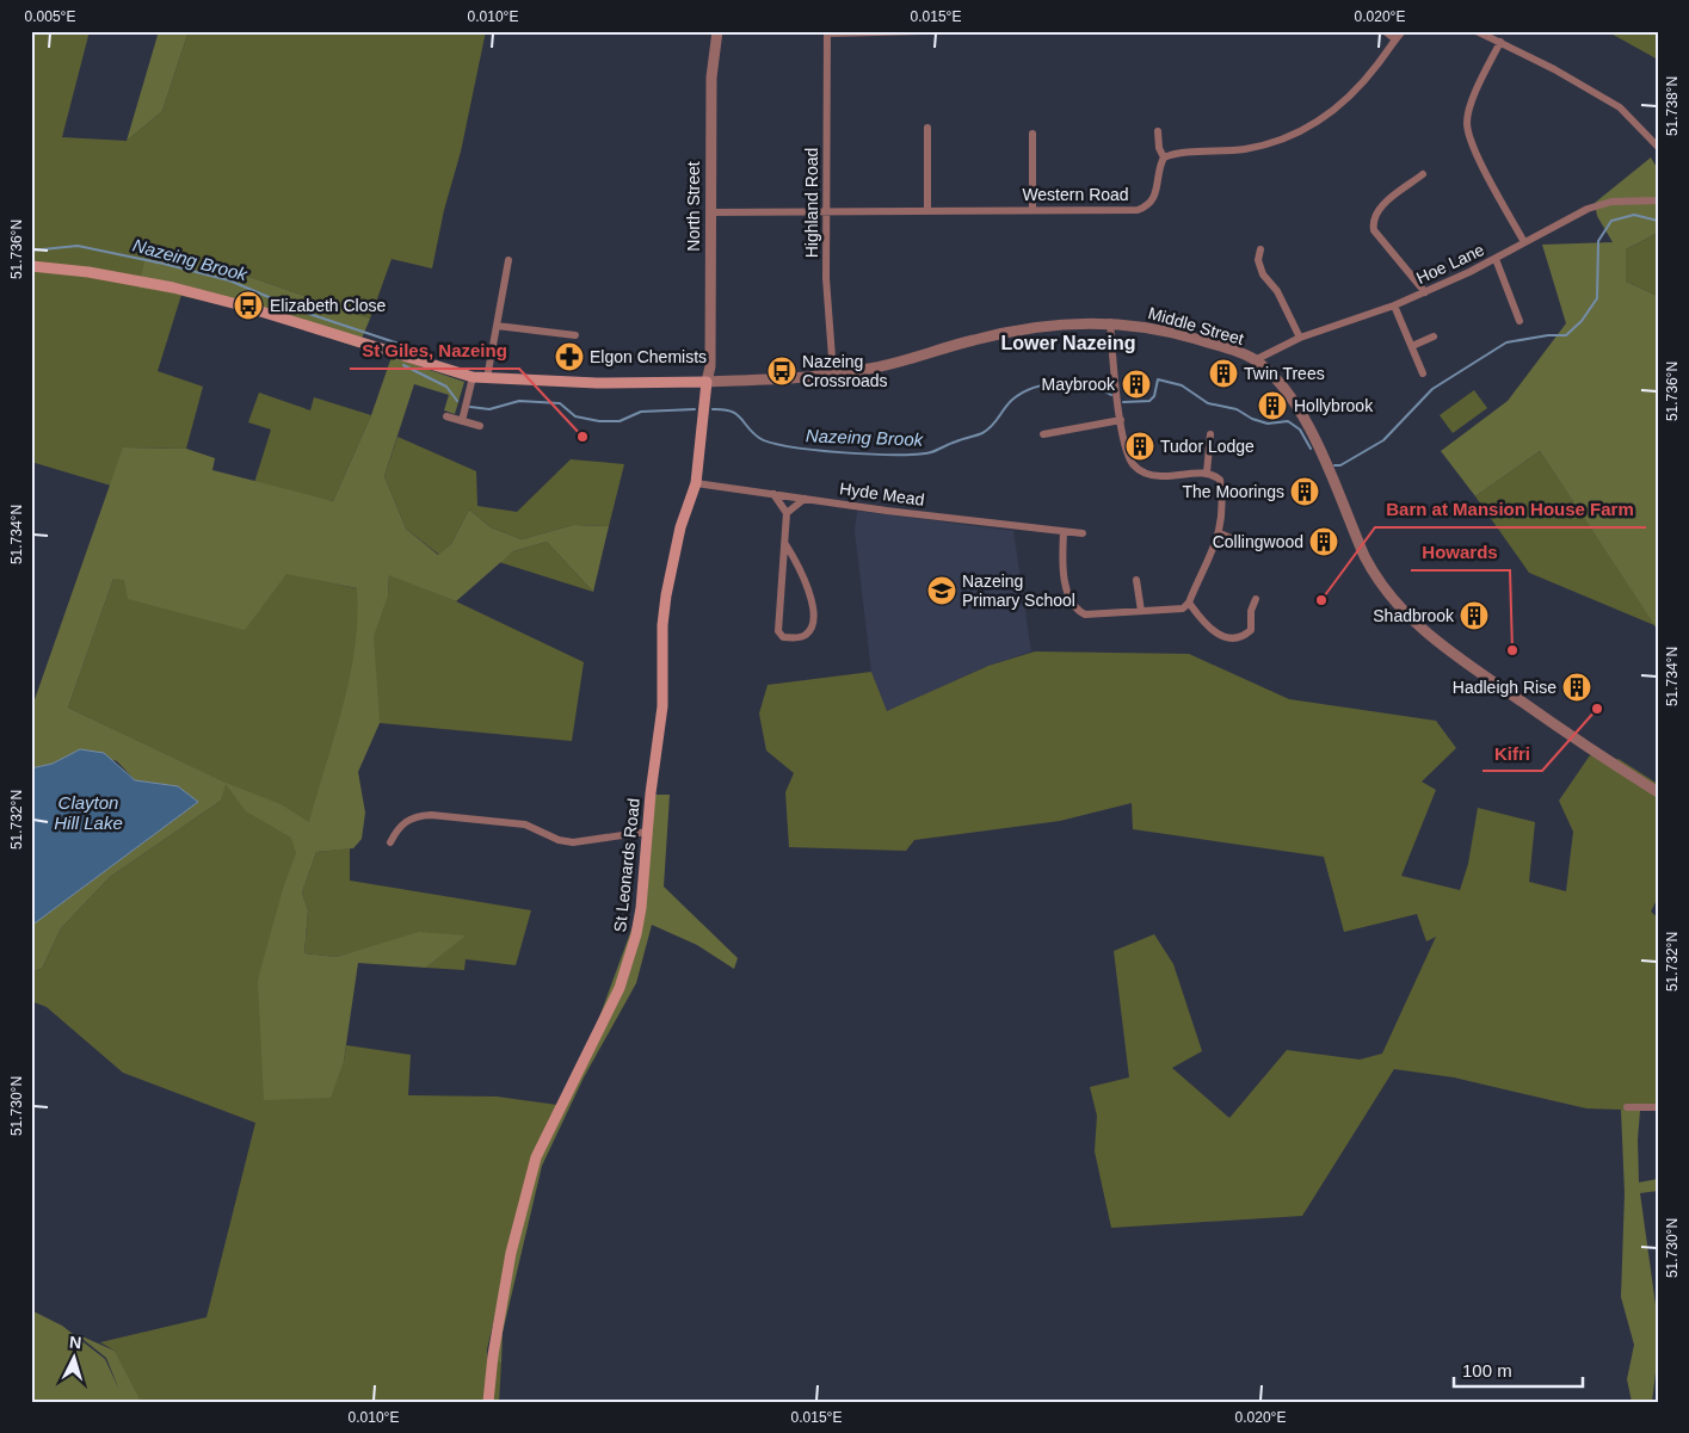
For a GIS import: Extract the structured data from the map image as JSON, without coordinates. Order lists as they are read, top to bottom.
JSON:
{
  "streets": {
    "main road": ["St Leonards Road"],
    "street": [
      "Western Road",
      "Highland Road",
      "North Street",
      "Hoe Lane",
      "Middle Street",
      "Hyde Mead"
    ]
  },
  "crossings": [
    ["Western Road", "Highland Road"],
    ["Western Road", "North Street"],
    ["Highland Road", "Middle Street"],
    ["North Street", "Middle Street"],
    ["North Street", "St Leonards Road"],
    ["Hoe Lane", "Middle Street"],
    ["Middle Street", "St Leonards Road"],
    ["Hyde Mead", "St Leonards Road"]
  ],
  "districts": ["Lower Nazeing"],
  "water": ["Nazeing Brook", "Clayton Hill Lake"],
  "places": {
    "bus stop": ["Elizabeth Close", "Nazeing Crossroads"],
    "pharmacy": ["Elgon Chemists"],
    "building": [
      "Twin Trees",
      "Maybrook",
      "Hollybrook",
      "Tudor Lodge",
      "The Moorings",
      "Collingwood",
      "Shadbrook",
      "Hadleigh Rise"
    ],
    "other": [
      "St Giles, Nazeing",
      "Barn at Mansion House Farm",
      "Howards",
      "Kifri"
    ],
    "school or university": ["Nazeing Primary School"]
  },
  "scale_bar": "100 m",
  "north": "top",
  "coordinates": [
    "0.005°E",
    "0.010°E",
    "0.015°E",
    "0.020°E",
    "51.738°N",
    "51.736°N",
    "51.734°N",
    "51.732°N",
    "51.730°N"
  ]
}
